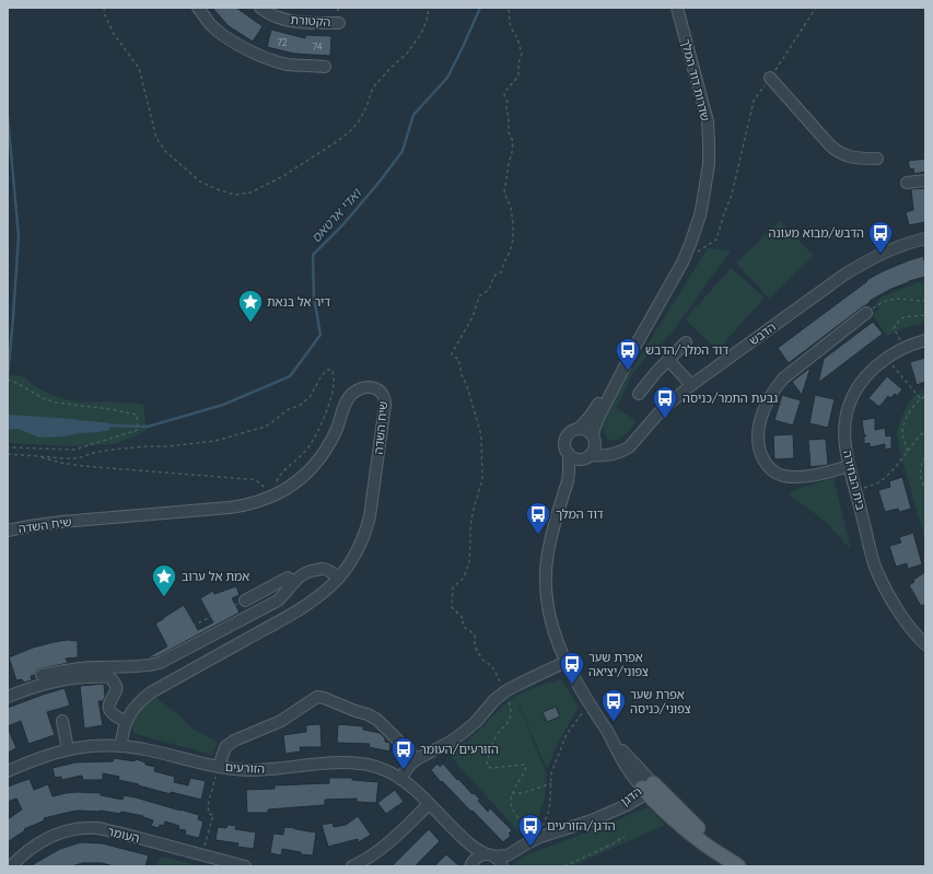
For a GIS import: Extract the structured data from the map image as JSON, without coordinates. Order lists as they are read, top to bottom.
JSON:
{
  "streets": {
    "street": [
      "הקטורת",
      "שדרות דוד המלך",
      "הדבש",
      "שיח השדה",
      "בית הבחירה",
      "הזורעים",
      "הדגן",
      "העומר"
    ]
  },
  "crossings": [
    ["שדרות דוד המלך", "הדבש"],
    ["שיח השדה", "הזורעים"]
  ],
  "water": ["ואדי ארטאס"],
  "places": {
    "bus stop": [
      "הדבש/מבוא מעונה",
      "דוד המלך/הדבש",
      "גבעת התמר/כניסה",
      "דוד המלך",
      "אפרת שער צפוני/יציאה",
      "אפרת שער צפוני/כניסה",
      "הזורעים/העומר",
      "הדגן/הזורעים"
    ],
    "place": ["דיר אל בנאת", "אמת אל ערוב"]
  },
  "house_numbers": ["72", "74"]
}
